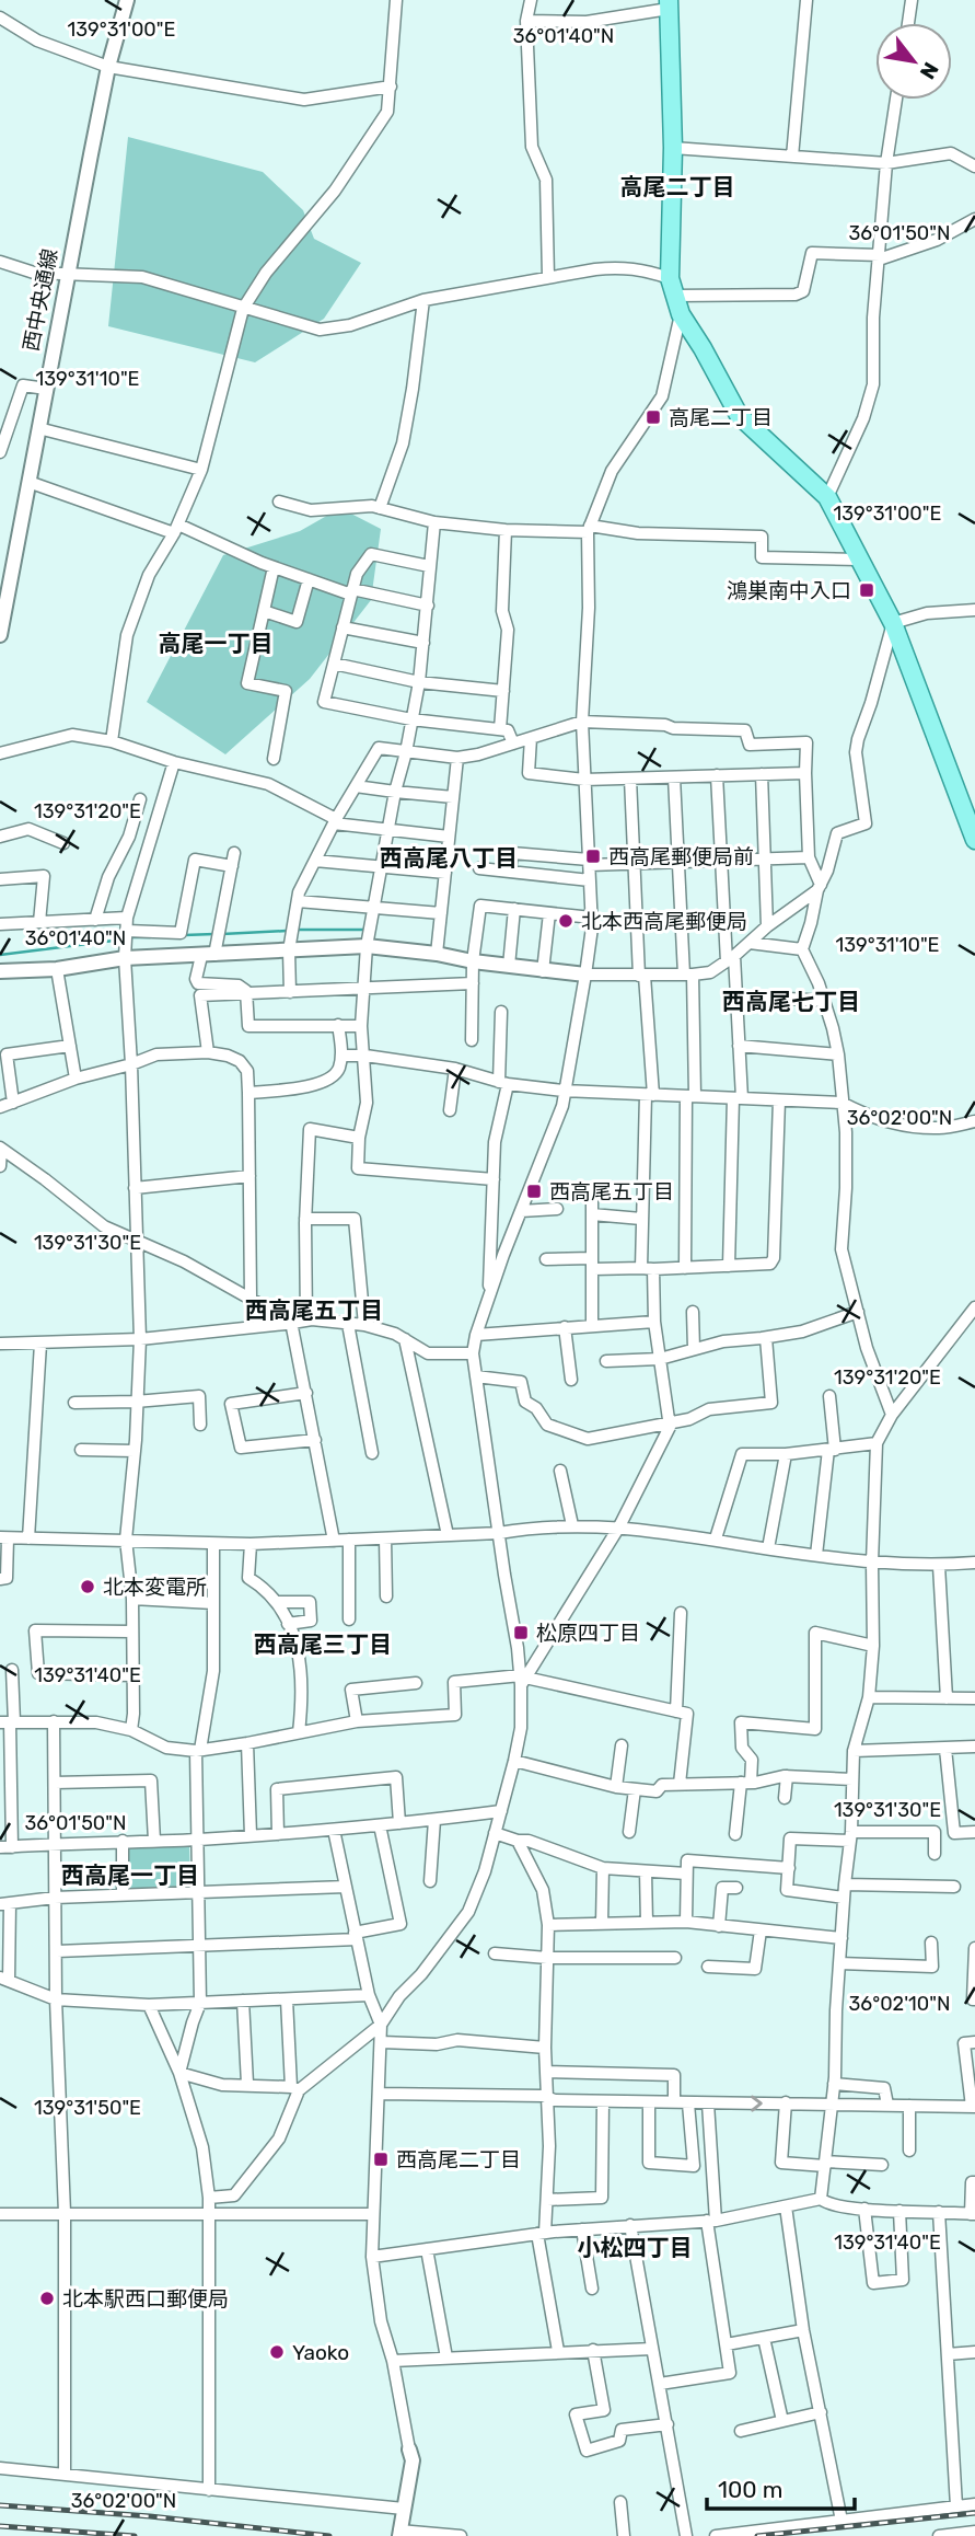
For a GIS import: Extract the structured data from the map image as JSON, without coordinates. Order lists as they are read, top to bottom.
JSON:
{
  "streets": {
    "street": ["西中央通線"]
  },
  "districts": [
    "高尾二丁目",
    "高尾一丁目",
    "西高尾八丁目",
    "西高尾七丁目",
    "西高尾五丁目",
    "西高尾三丁目",
    "西高尾一丁目",
    "小松四丁目"
  ],
  "places": {
    "transit": [
      "高尾二丁目",
      "鴻巣南中入口",
      "西高尾郵便局前",
      "西高尾五丁目",
      "松原四丁目",
      "西高尾二丁目"
    ],
    "other": [
      "北本西高尾郵便局",
      "北本変電所",
      "北本駅西口郵便局",
      "Yaoko"
    ]
  },
  "scale_bar": "100 m",
  "north": "bottom right",
  "coordinates": [
    "139°31'00\"E",
    "36°01'40\"N",
    "36°01'50\"N",
    "139°31'10\"E",
    "139°31'20\"E",
    "36°02'00\"N",
    "139°31'30\"E",
    "139°31'40\"E",
    "36°02'10\"N",
    "139°31'50\"E"
  ]
}
